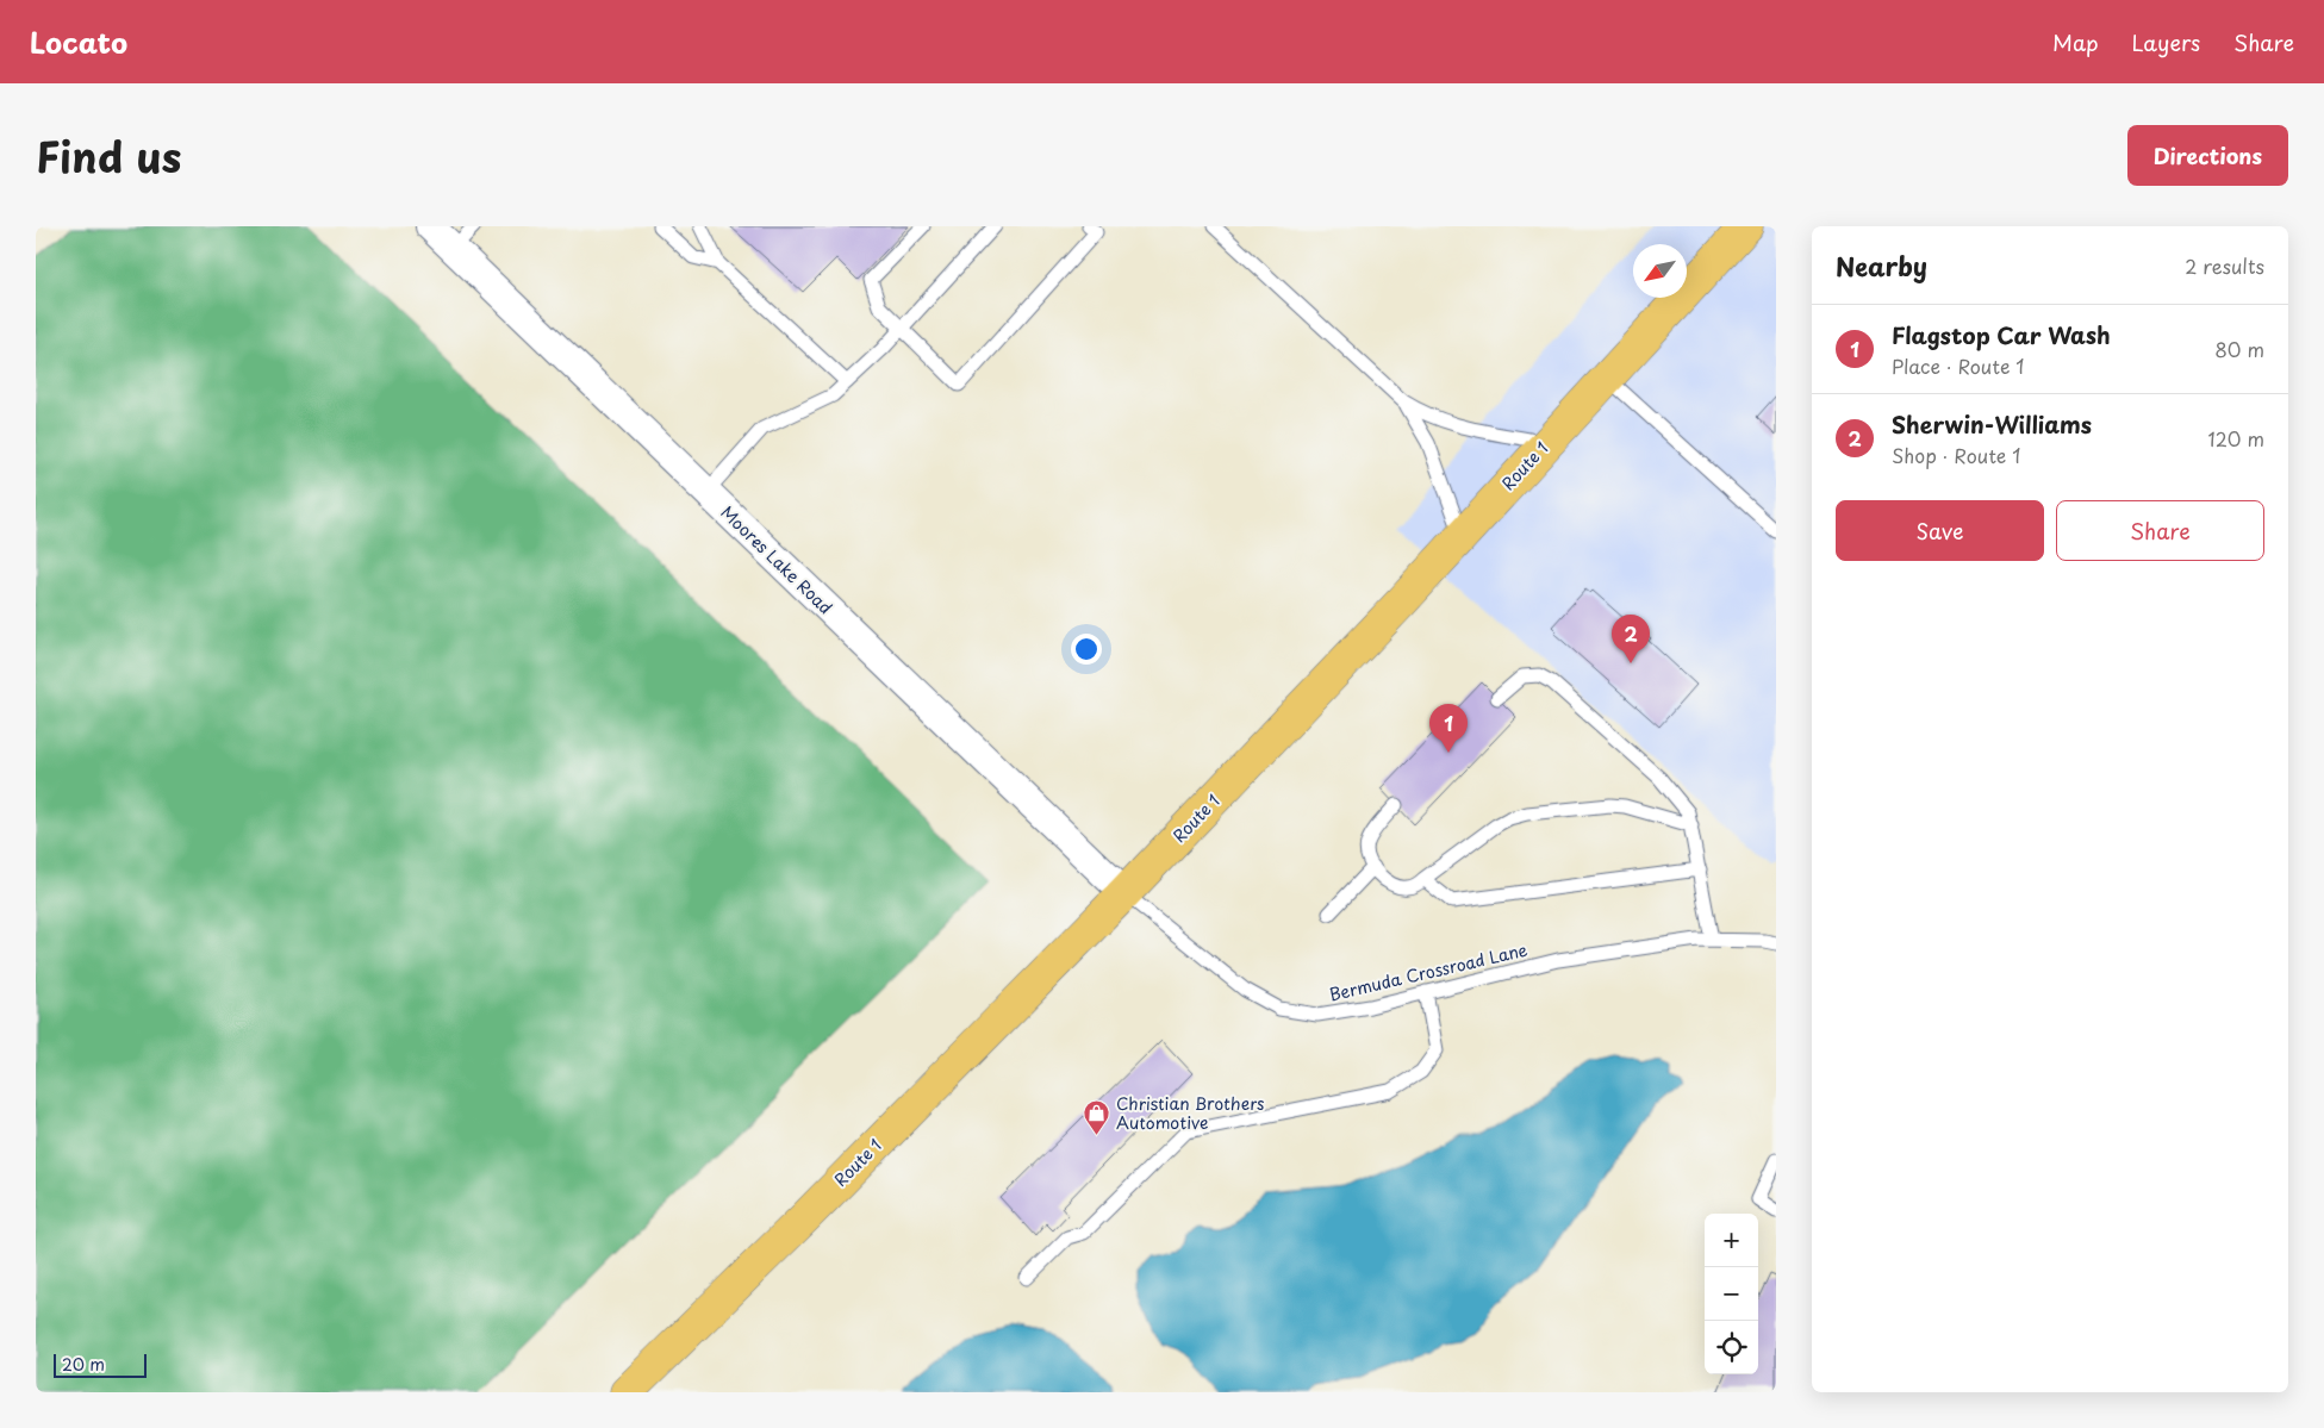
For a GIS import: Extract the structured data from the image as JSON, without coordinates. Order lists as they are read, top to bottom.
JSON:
{
  "streets": {
    "main road": ["Route 1"],
    "street": ["Moores Lake Road"],
    "lane": ["Bermuda Crossroad Lane"]
  },
  "crossings": [
    ["Route 1", "Moores Lake Road"],
    ["Route 1", "Bermuda Crossroad Lane"],
    ["Moores Lake Road", "Bermuda Crossroad Lane"]
  ],
  "places": {
    "shop": ["Christian Brothers Automotive"]
  },
  "scale_bar": "20 m",
  "north": "bottom left",
  "page": {
    "header": "Locato",
    "nav": ["Map", "Layers", "Share"],
    "title": "Find us",
    "buttons": [
      "Directions",
      ["Save", "Share"]
    ],
    "heading": ["Nearby", "2 results"],
    "list": [
      {
        "mark": "1",
        "name": "Flagstop Car Wash",
        "note": "Place · Route 1",
        "value": "80 m"
      },
      {
        "mark": "2",
        "name": "Sherwin-Williams",
        "note": "Shop · Route 1",
        "value": "120 m"
      }
    ],
    "pins": ["2", "1"],
    "map_buttons": ["+", "−"],
    "scale": "20 m"
  }
}
